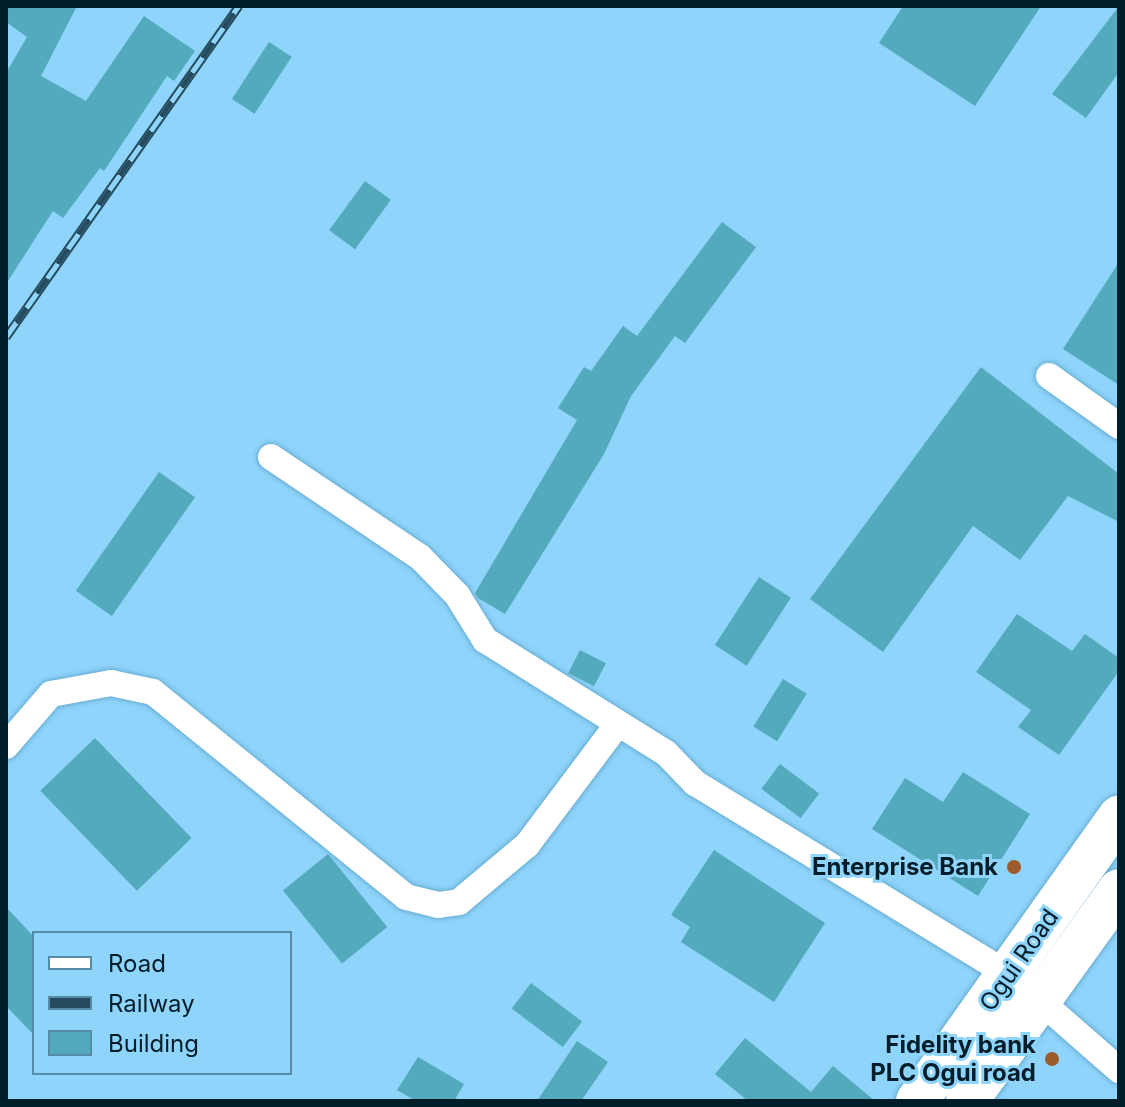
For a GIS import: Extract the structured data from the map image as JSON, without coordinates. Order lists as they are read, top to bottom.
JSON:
{
  "streets": {
    "main road": ["Ogui Road"]
  },
  "places": ["Enterprise Bank", "Fidelity bank PLC Ogui road"],
  "legend": ["Road", "Railway", "Building"]
}
